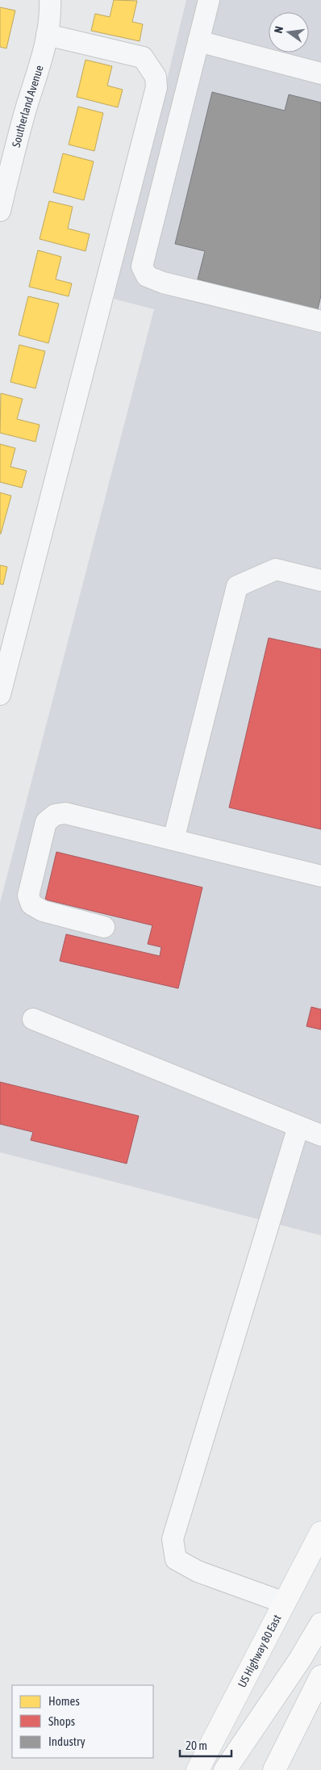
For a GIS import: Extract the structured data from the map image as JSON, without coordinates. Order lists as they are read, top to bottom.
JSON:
{
  "streets": {
    "main road": ["US Highway 80 East"],
    "street": ["Southerland Avenue"]
  },
  "legend": ["Homes", "Shops", "Industry"],
  "scale_bar": "20 m",
  "north": "left"
}
